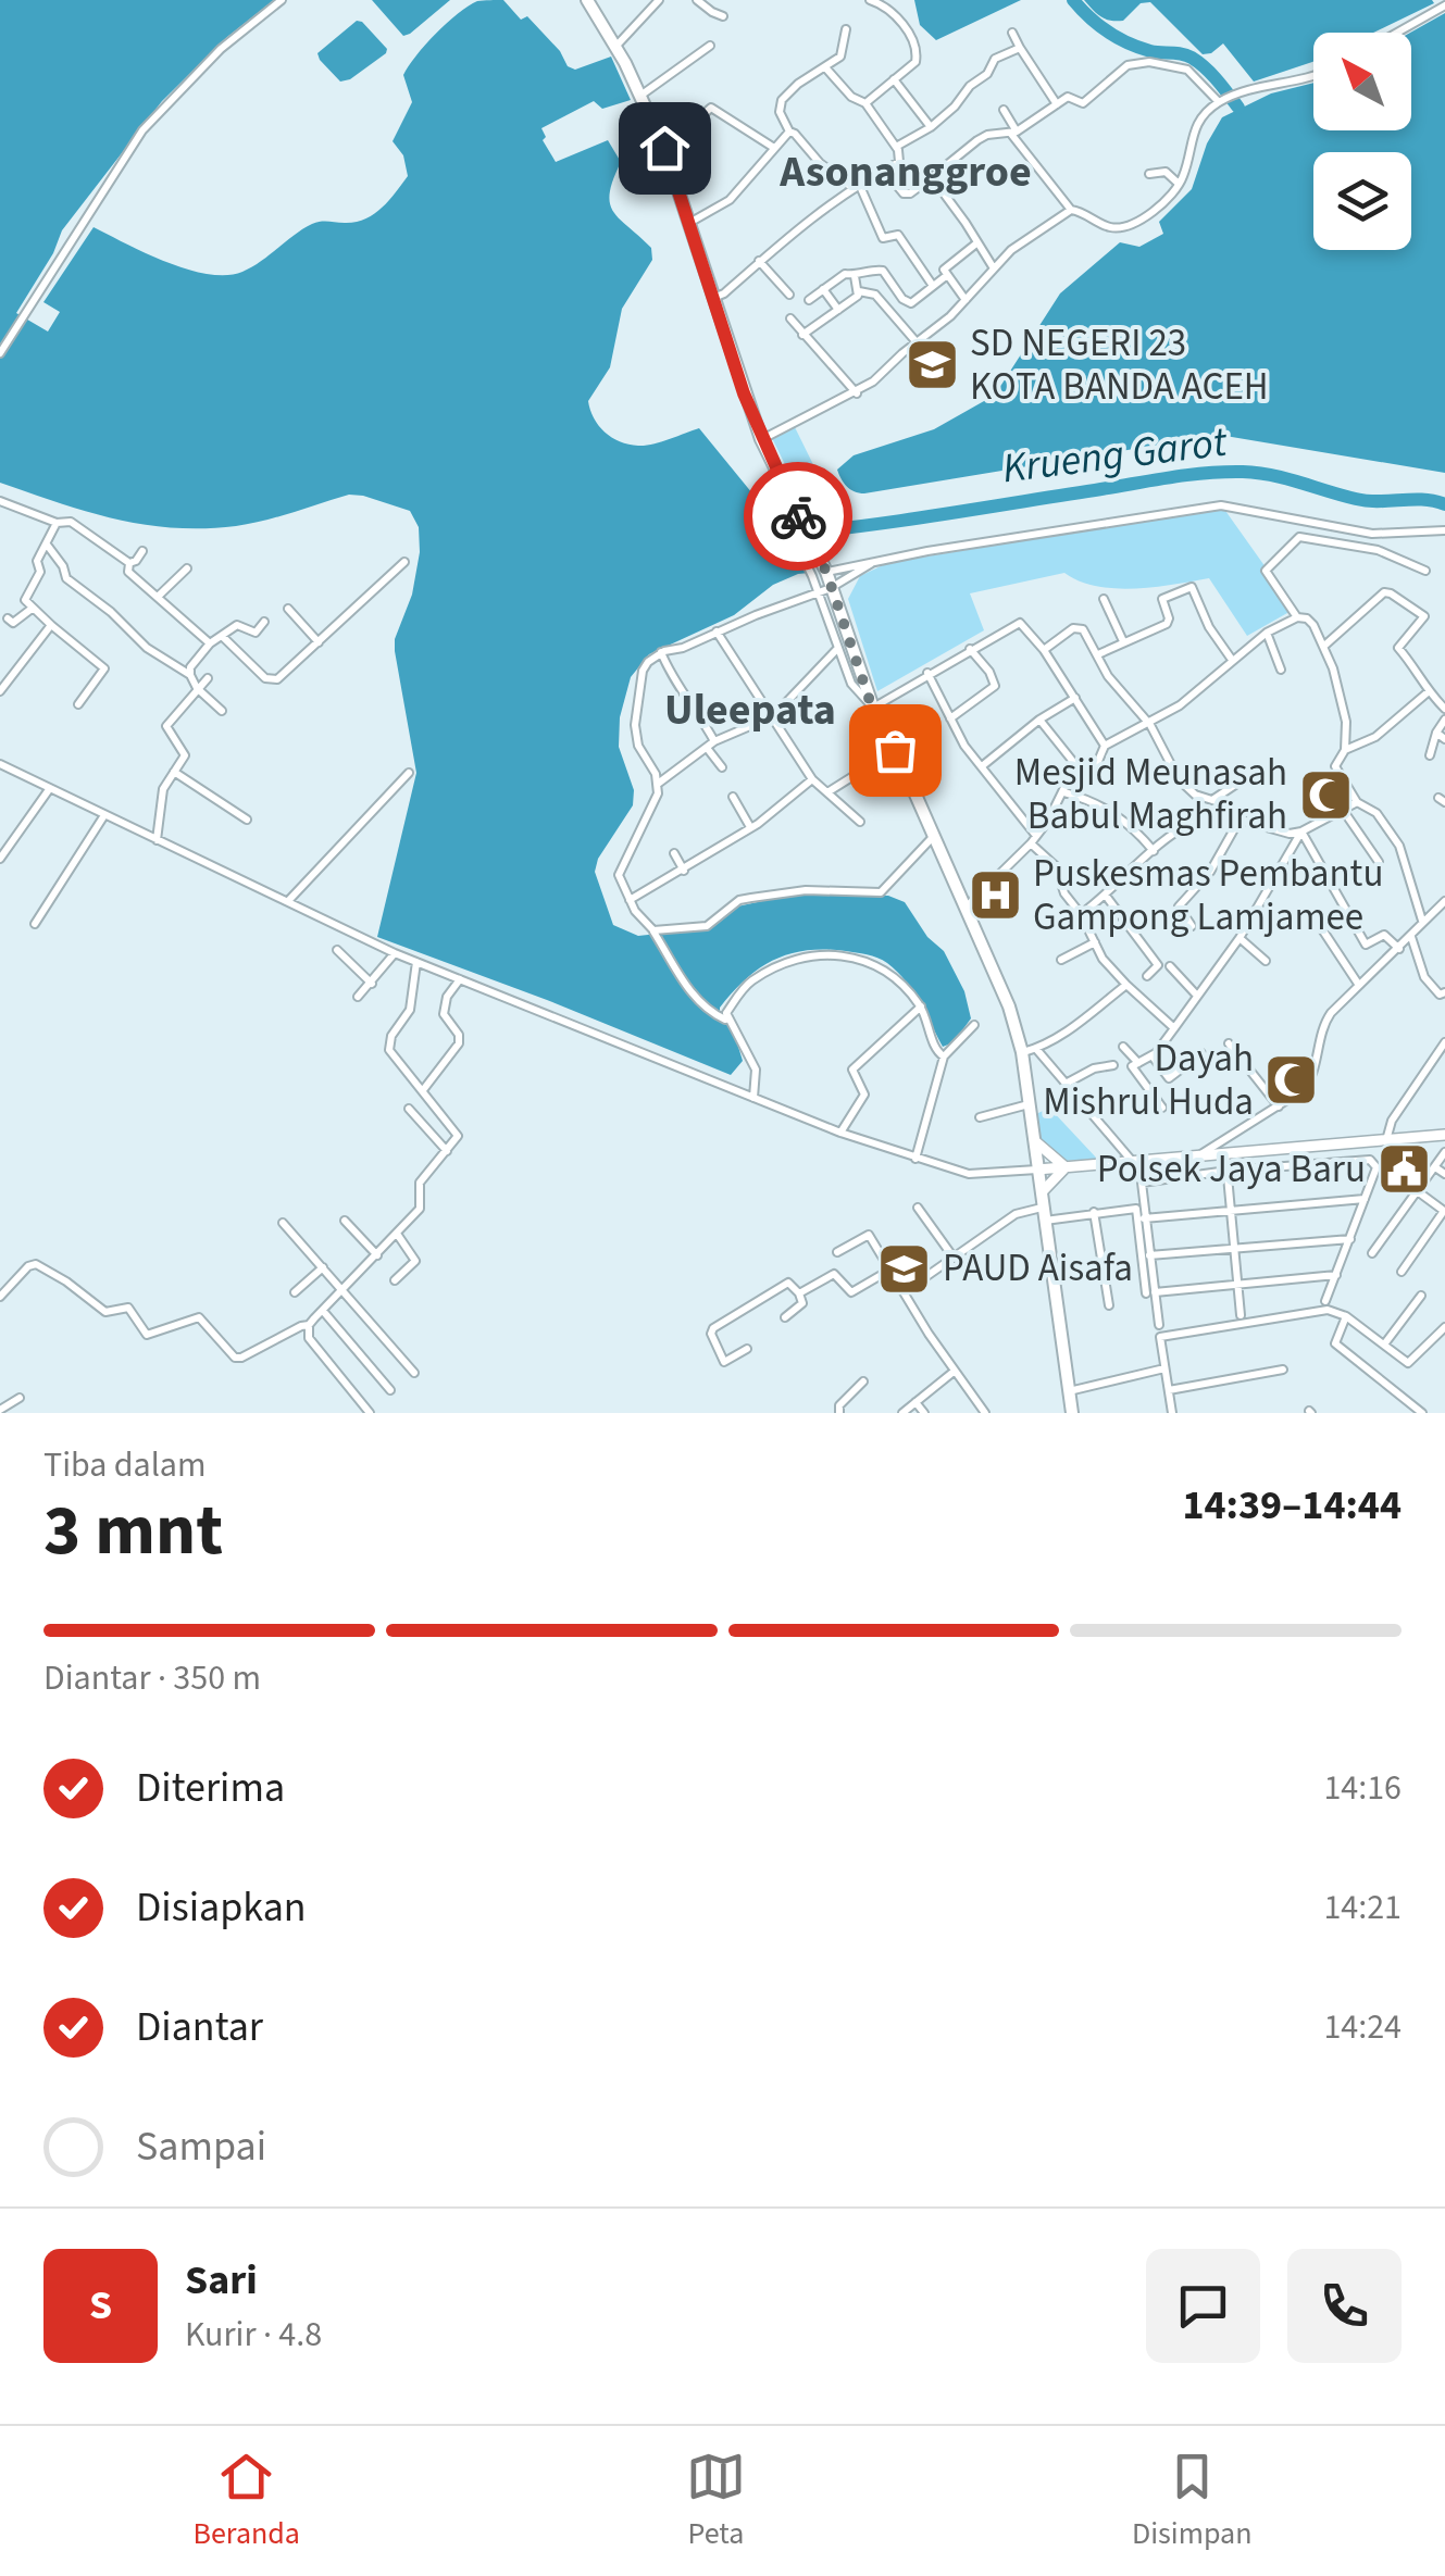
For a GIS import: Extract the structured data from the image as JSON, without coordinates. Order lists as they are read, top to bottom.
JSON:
{
  "districts": ["Asonanggroe", "Uleepata"],
  "water": ["Krueng Garot"],
  "places": {
    "school or university": ["SD NEGERI 23 KOTA BANDA ACEH", "PAUD Aisafa"],
    "mosque": ["Mesjid Meunasah Babul Maghfirah", "Dayah Mishrul Huda"],
    "hospital": ["Puskesmas Pembantu Gampong Lamjamee"],
    "public building": ["Polsek Jaya Baru"]
  },
  "north": "top left",
  "page": {
    "heading": ["3 mnt", "Tiba dalam", "14:39–14:44"],
    "panel": ["Sari", "Kurir · 4.8"],
    "bar": "Diantar · 350 m",
    "list": [
      ["Diterima", "14:16"],
      ["Disiapkan", "14:21"],
      ["Diantar", "14:24"],
      "Sampai"
    ],
    "round": "S",
    "tabs": ["Beranda", "Peta", "Disimpan"]
  }
}
